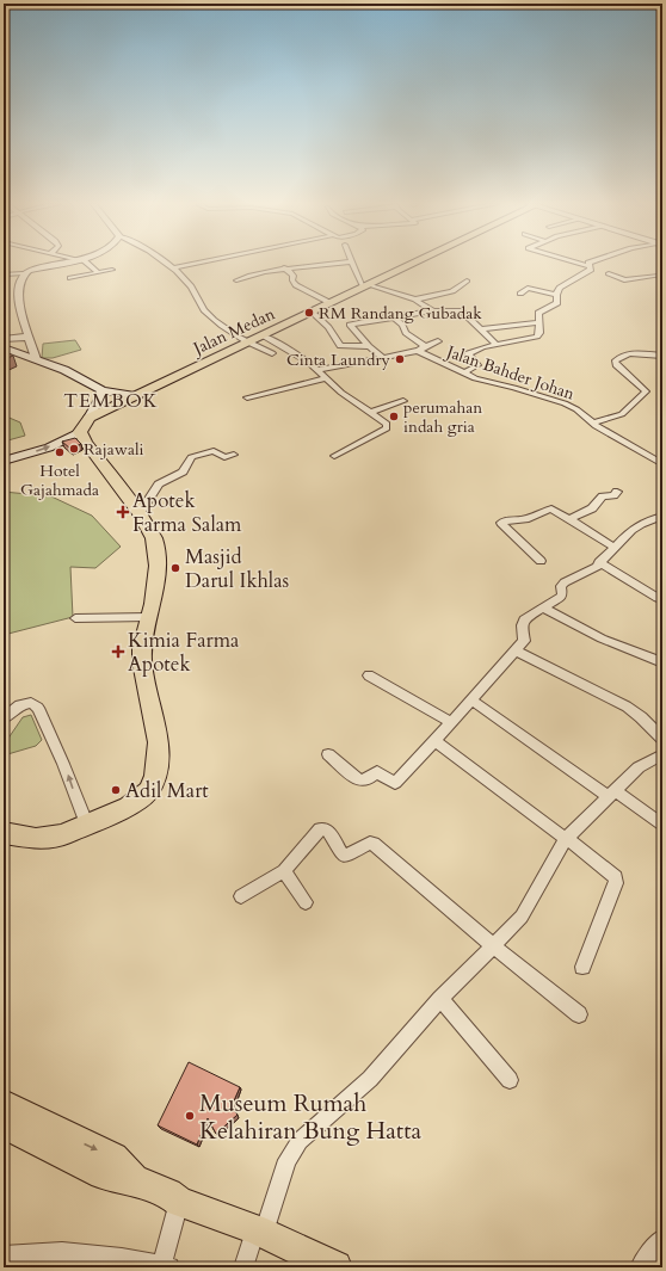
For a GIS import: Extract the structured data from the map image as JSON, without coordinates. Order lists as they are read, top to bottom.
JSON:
{
  "streets": {
    "main road": ["Jalan Medan"],
    "street": ["Jalan Bahder Johan"]
  },
  "districts": ["TEMBOK"],
  "places": {
    "other": [
      "RM Randang Gubadak",
      "Cinta Laundry",
      "perumahan indah gria",
      "Rajawali",
      "Hotel Gajahmada",
      "Masjid Darul Ikhlas",
      "Adil Mart",
      "Museum Rumah Kelahiran Bung Hatta"
    ],
    "health": ["Apotek Farma Salam", "Kimia Farma Apotek"]
  }
}
